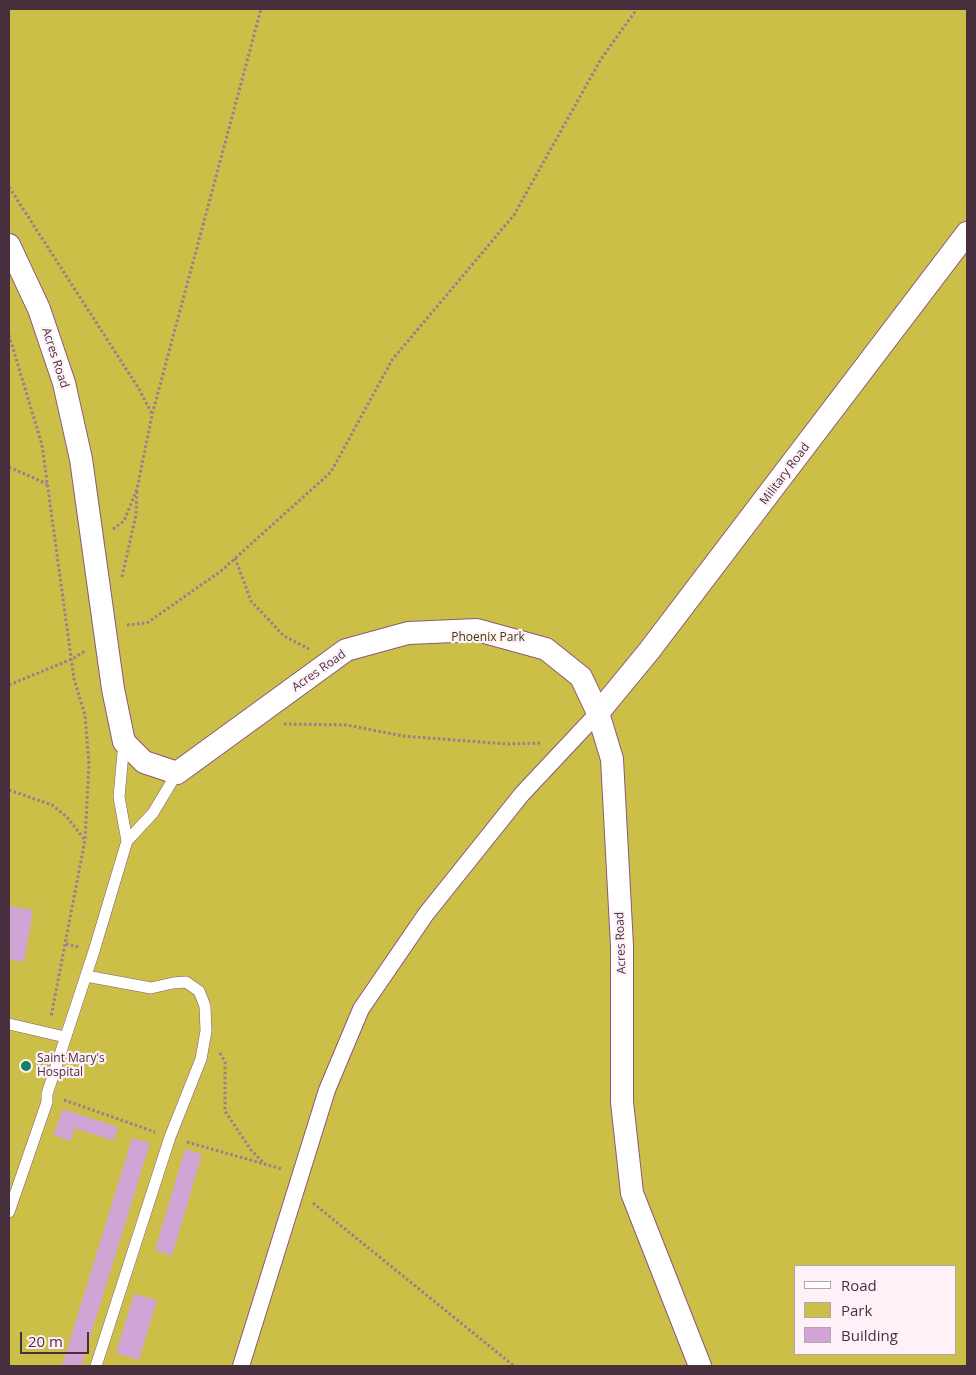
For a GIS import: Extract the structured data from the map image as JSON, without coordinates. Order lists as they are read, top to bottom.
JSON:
{
  "streets": {
    "street": ["Acres Road", "Military Road"]
  },
  "crossings": [
    ["Acres Road", "Military Road"]
  ],
  "parks": ["Phoenix Park"],
  "places": ["Saint Mary's Hospital"],
  "legend": ["Road", "Park", "Building"],
  "scale_bar": "20 m"
}
